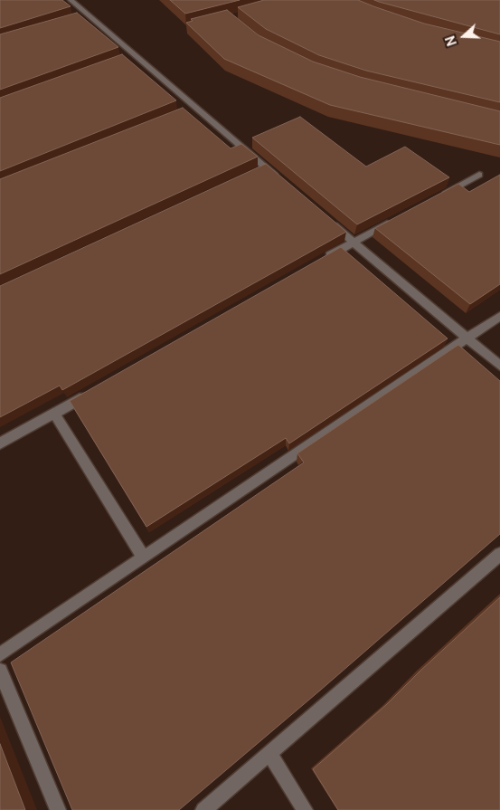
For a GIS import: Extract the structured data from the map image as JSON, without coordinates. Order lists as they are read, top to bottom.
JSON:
{
  "north": "left"
}
